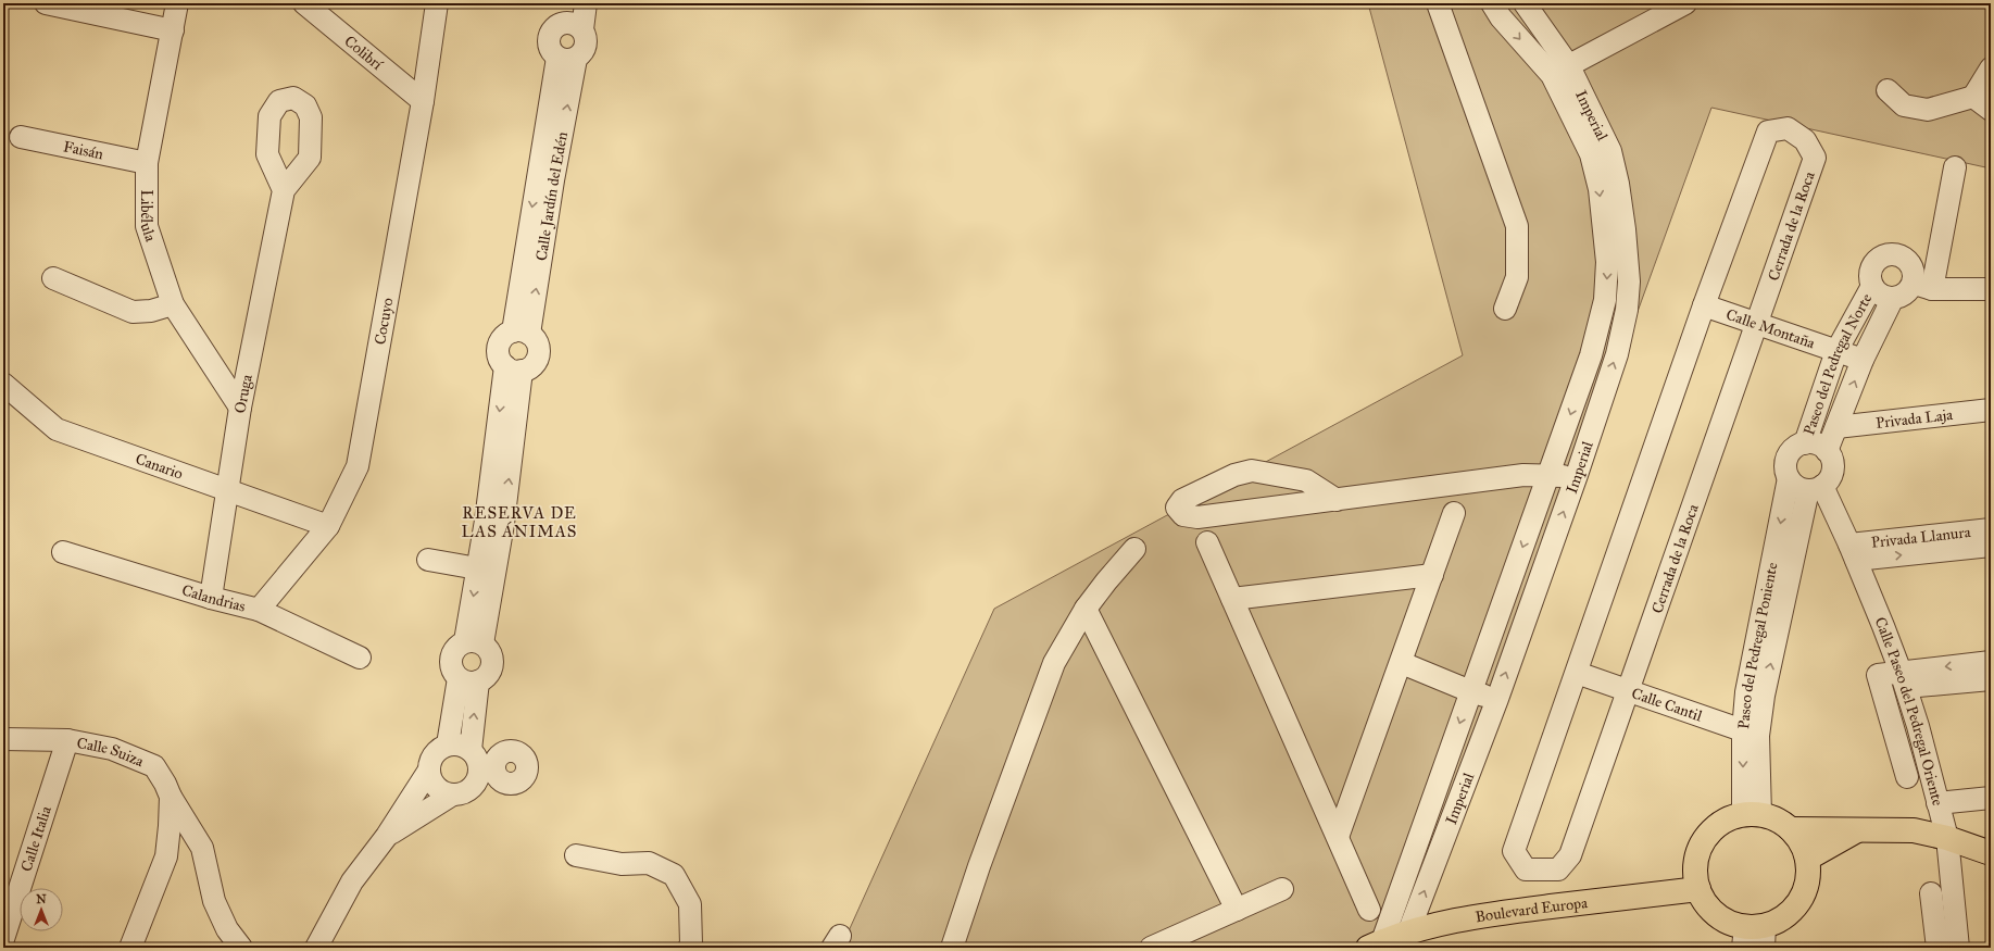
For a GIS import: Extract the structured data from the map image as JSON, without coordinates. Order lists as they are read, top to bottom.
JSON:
{
  "streets": {
    "main road": ["Boulevard Europa"],
    "street": [
      "Colibrí",
      "Imperial",
      "Faisán",
      "Calle Jardín del Edén",
      "Libélula",
      "Cerrada de la Roca",
      "Cocuyo",
      "Calle Montaña",
      "Paseo del Pedregal Norte",
      "Oruga",
      "Privada Laja",
      "Canario",
      "Privada Llanura",
      "Calandrias",
      "Paseo del Pedregal Poniente",
      "Calle Cantil",
      "Calle Paseo del Pedregal Oriente",
      "Calle Suiza",
      "Calle Italia"
    ]
  },
  "crossings": [
    ["Colibrí", "Cocuyo"],
    ["Imperial", "Boulevard Europa"],
    ["Faisán", "Libélula"],
    ["Libélula", "Oruga"],
    ["Cerrada de la Roca", "Calle Montaña"],
    ["Cerrada de la Roca", "Calle Cantil"],
    ["Cocuyo", "Canario"],
    ["Cocuyo", "Calandrias"],
    ["Calle Montaña", "Paseo del Pedregal Norte"],
    ["Paseo del Pedregal Norte", "Privada Laja"],
    ["Paseo del Pedregal Norte", "Paseo del Pedregal Poniente"],
    ["Paseo del Pedregal Norte", "Calle Paseo del Pedregal Oriente"],
    ["Oruga", "Canario"],
    ["Oruga", "Calandrias"],
    ["Privada Llanura", "Calle Paseo del Pedregal Oriente"],
    ["Paseo del Pedregal Poniente", "Calle Cantil"],
    ["Paseo del Pedregal Poniente", "Calle Paseo del Pedregal Oriente"],
    ["Paseo del Pedregal Poniente", "Boulevard Europa"],
    ["Calle Suiza", "Calle Italia"]
  ],
  "districts": ["RESERVA DE LAS ÁNIMAS"],
  "north": "top"
}
